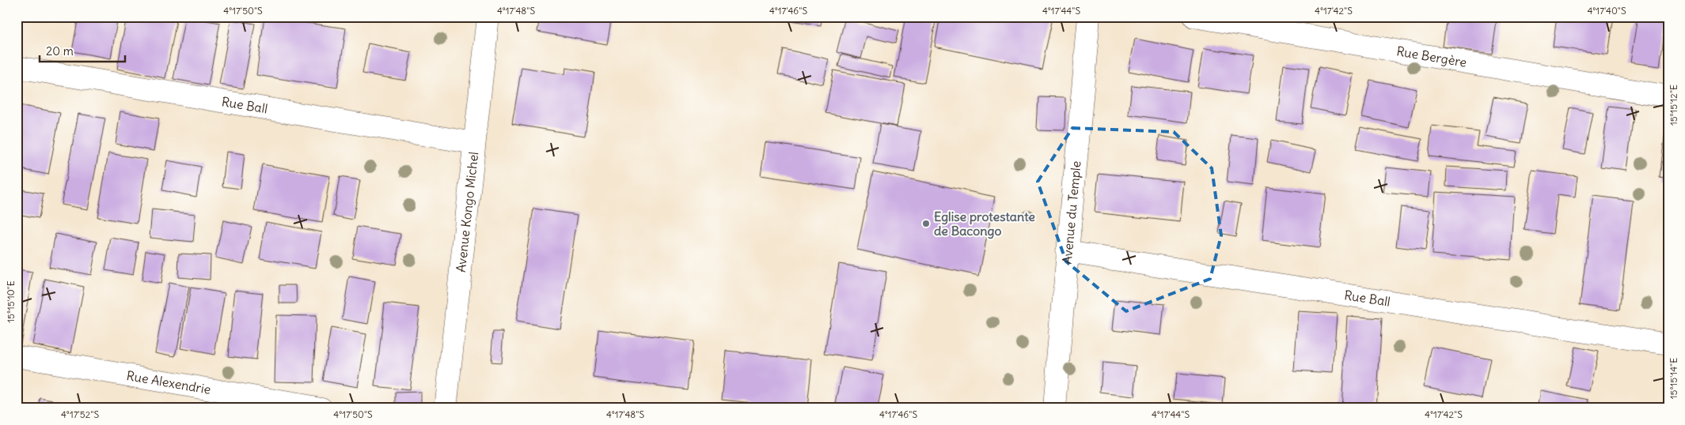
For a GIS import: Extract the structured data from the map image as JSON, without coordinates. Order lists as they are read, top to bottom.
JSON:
{
  "streets": {
    "street": [
      "Rue Bergère",
      "Rue Ball",
      "Avenue Kongo Michel",
      "Avenue du Temple",
      "Rue Alexendrie"
    ]
  },
  "crossings": [
    ["Rue Ball", "Avenue Kongo Michel"],
    ["Rue Ball", "Avenue du Temple"]
  ],
  "places": ["Eglise protestante de Bacongo"],
  "scale_bar": "20 m",
  "coordinates": [
    "4°17'50\"S",
    "4°17'48\"S",
    "4°17'46\"S",
    "4°17'44\"S",
    "4°17'42\"S",
    "4°17'40\"S",
    "15°15'12\"E",
    "15°15'10\"E",
    "15°15'14\"E",
    "4°17'52\"S"
  ]
}
